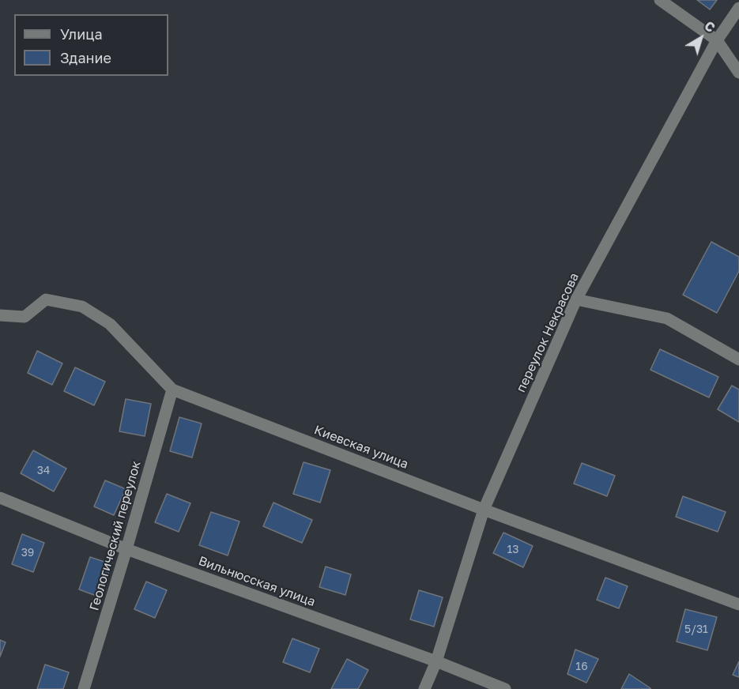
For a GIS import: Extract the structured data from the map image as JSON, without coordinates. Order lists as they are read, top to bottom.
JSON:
{
  "streets": {
    "street": [
      "переулок Некрасова",
      "Киевская улица",
      "Геологический переулок",
      "Вильнюсская улица"
    ]
  },
  "crossings": [
    ["переулок Некрасова", "Киевская улица"],
    ["переулок Некрасова", "Вильнюсская улица"],
    ["Киевская улица", "Геологический переулок"],
    ["Геологический переулок", "Вильнюсская улица"]
  ],
  "house_numbers": [
    "34",
    "13",
    "39",
    "5/31",
    "16"
  ],
  "legend": ["Улица", "Здание"],
  "north": "top right"
}
